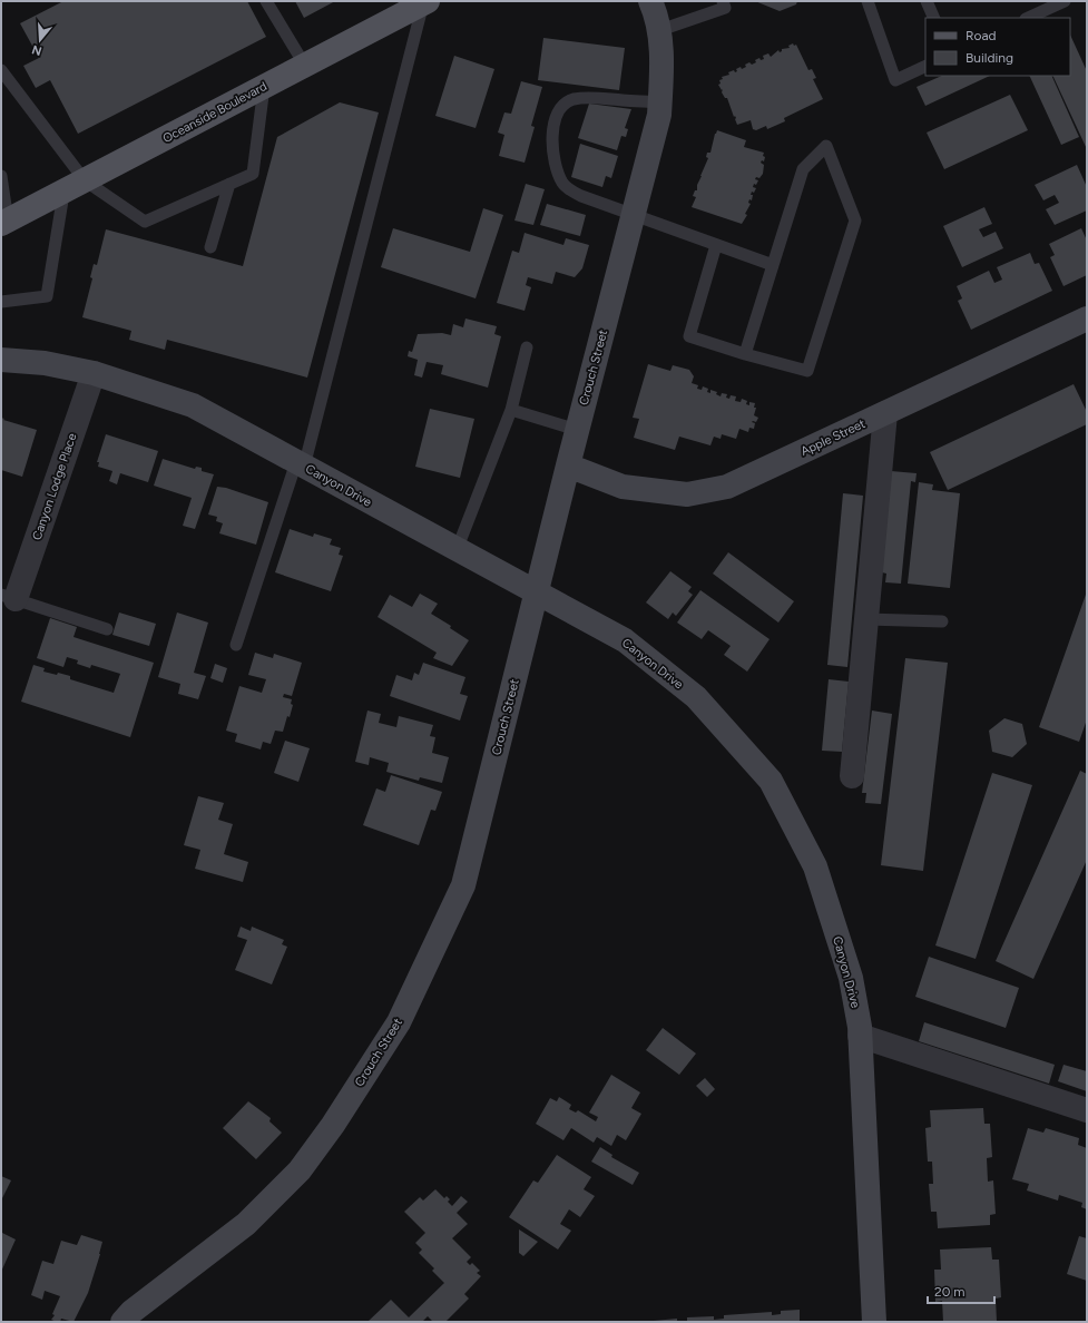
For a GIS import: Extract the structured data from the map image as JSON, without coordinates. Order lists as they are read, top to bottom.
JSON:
{
  "streets": {
    "main road": ["Oceanside Boulevard"],
    "street": [
      "Crouch Street",
      "Apple Street",
      "Canyon Drive",
      "Canyon Lodge Place"
    ]
  },
  "crossings": [
    ["Crouch Street", "Apple Street"],
    ["Crouch Street", "Canyon Drive"],
    ["Canyon Drive", "Canyon Lodge Place"]
  ],
  "legend": ["Road", "Building"],
  "scale_bar": "20 m",
  "north": "bottom"
}
